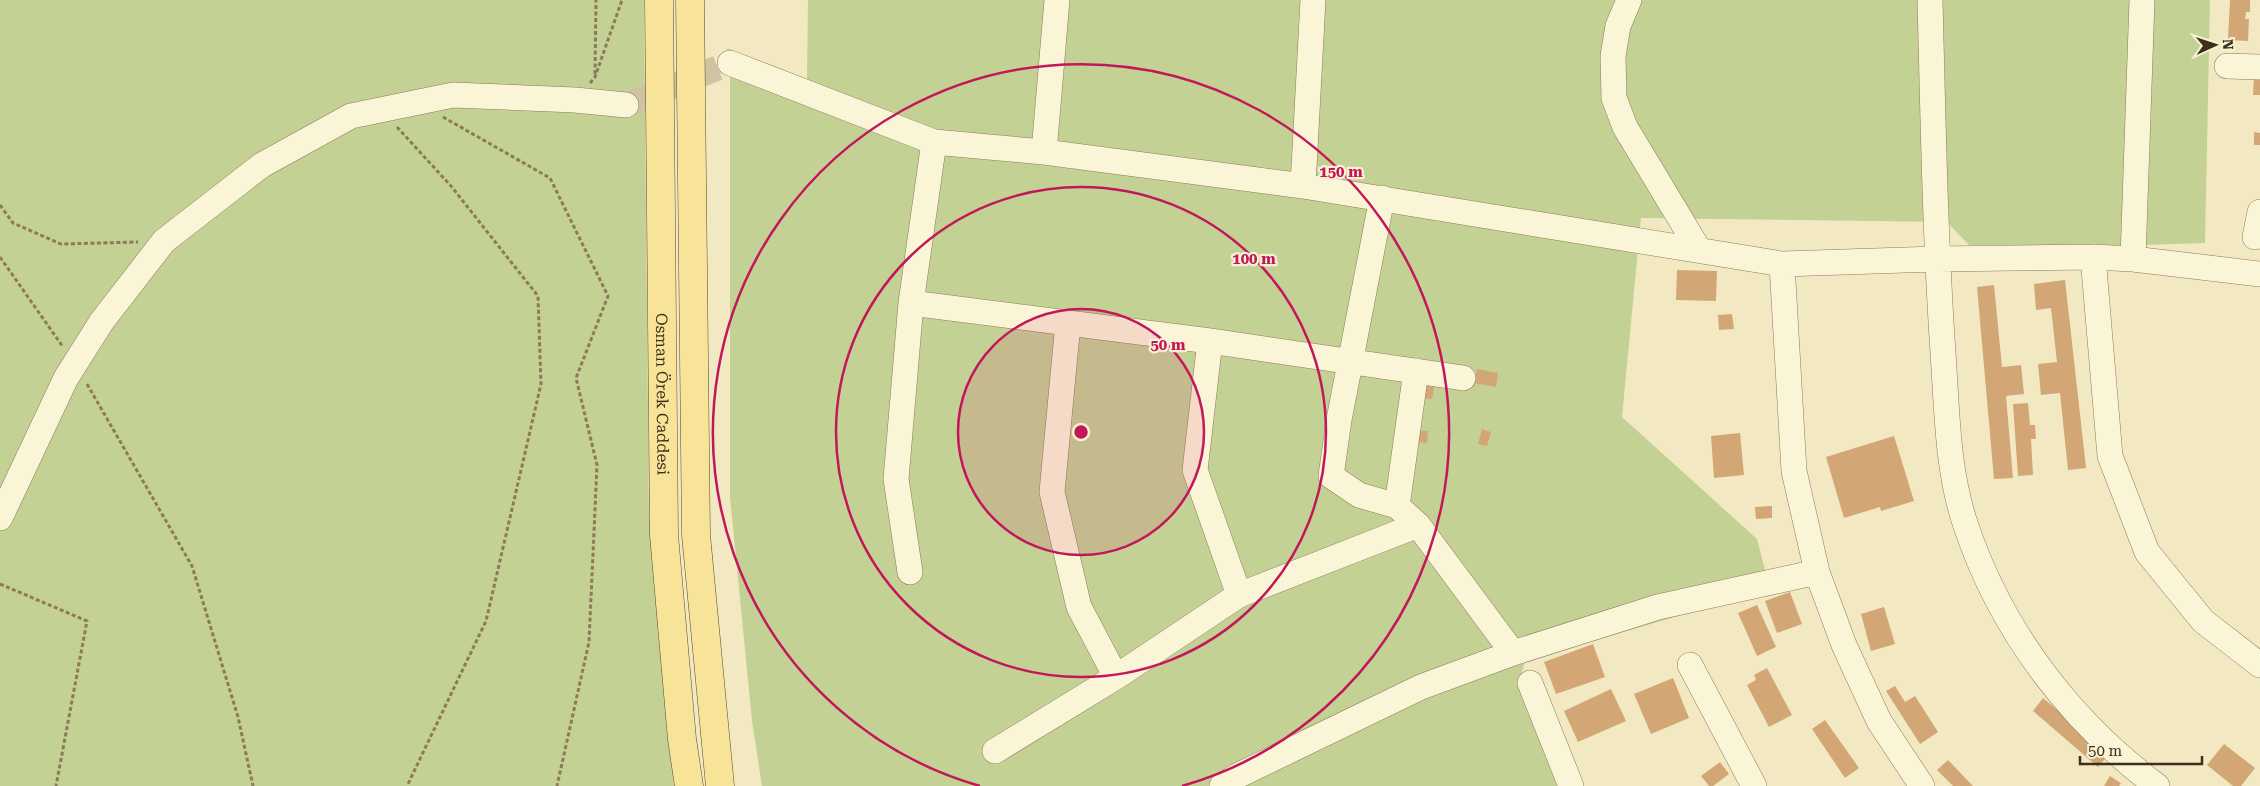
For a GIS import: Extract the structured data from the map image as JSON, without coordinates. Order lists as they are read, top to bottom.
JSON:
{
  "streets": {
    "main road": ["Osman Örek Caddesi"]
  },
  "scale_bar": "50 m",
  "north": "right",
  "rings": ["150 m", "100 m", "50 m"]
}
